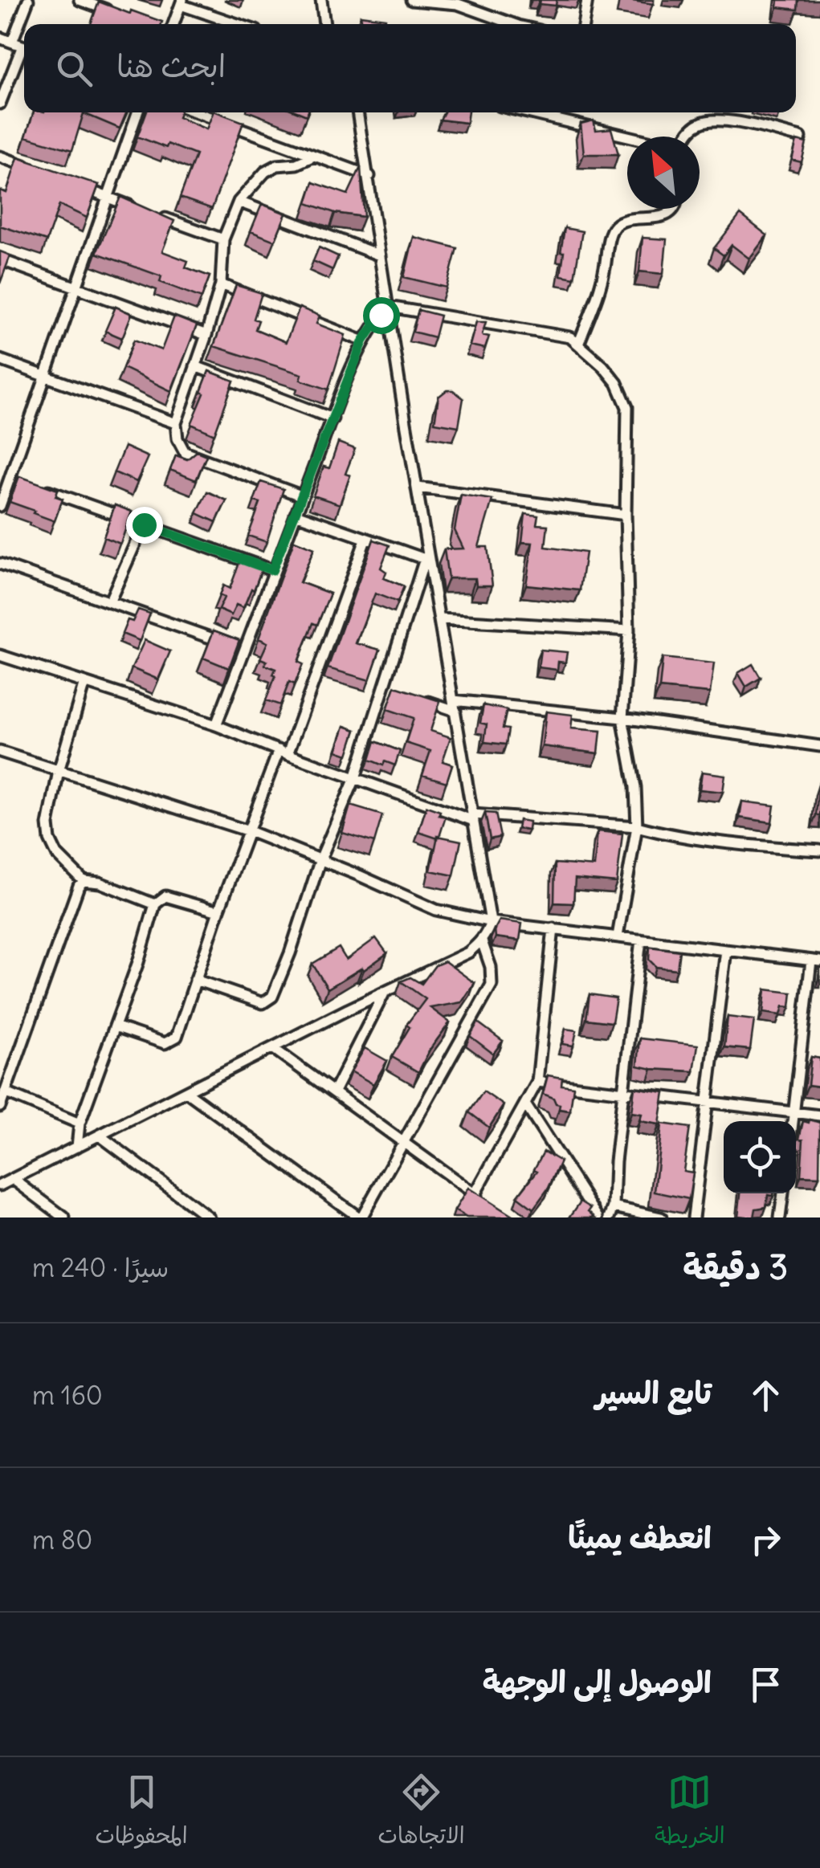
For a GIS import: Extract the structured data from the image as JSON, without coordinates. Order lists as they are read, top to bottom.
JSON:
{
  "north": "top left",
  "page": {
    "search": "ابحث هنا",
    "heading": ["3 دقيقة", "سيرًا · 240 m"],
    "list": [
      ["تابع السير", "160 m"],
      ["انعطف يمينًا", "80 m"],
      "الوصول إلى الوجهة"
    ],
    "nav": ["الخريطة", "الاتجاهات", "المحفوظات"]
  }
}
